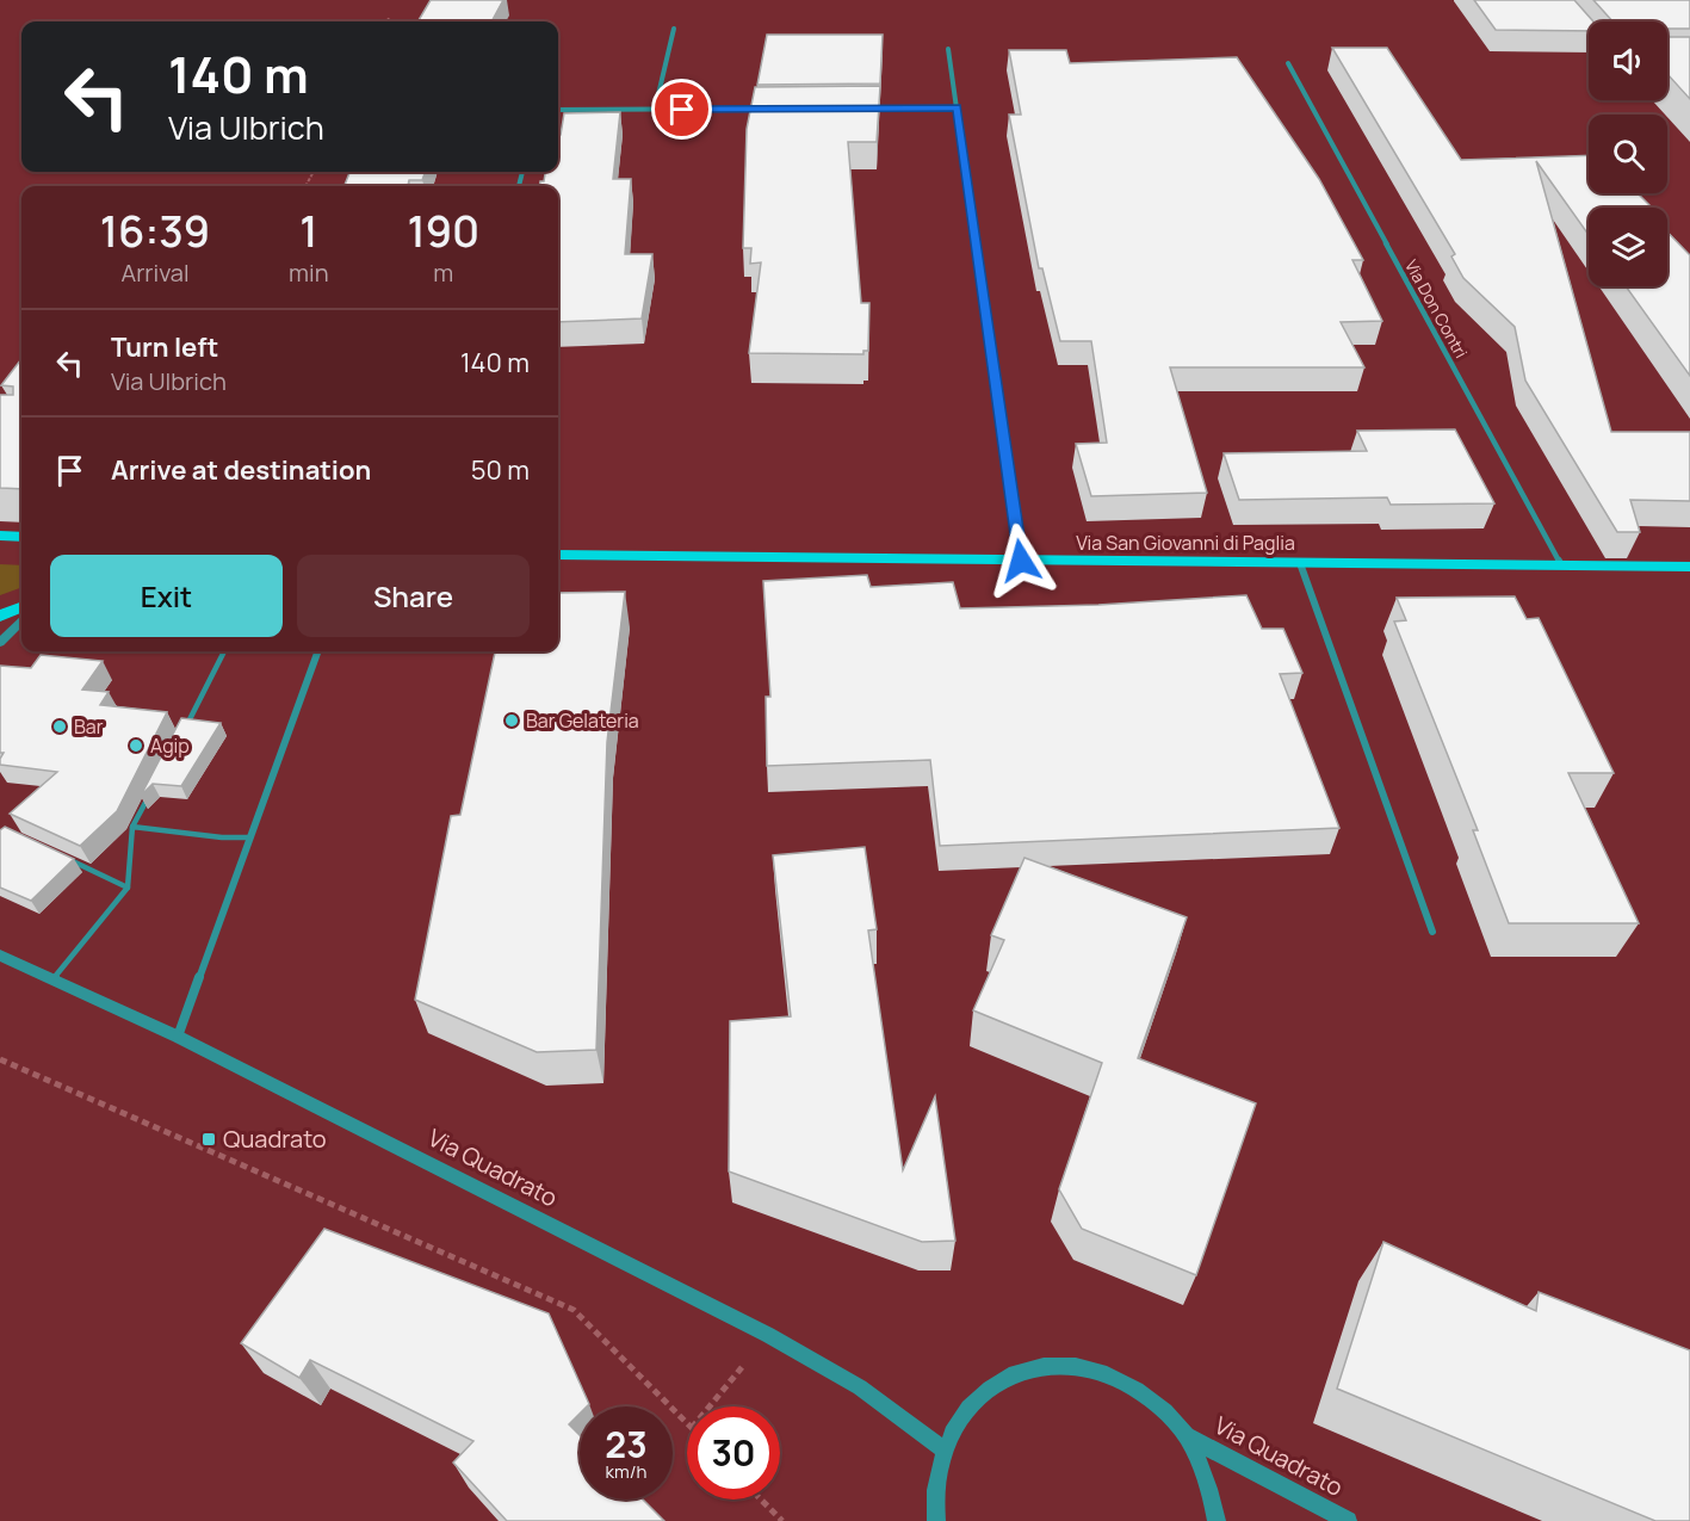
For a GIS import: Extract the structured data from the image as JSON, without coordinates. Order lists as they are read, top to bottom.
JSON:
{
  "streets": {
    "main road": ["Via San Giovanni di Paglia"],
    "street": ["Via Don Contri", "Via Quadrato"]
  },
  "crossings": [
    ["Via Don Contri", "Via San Giovanni di Paglia"]
  ],
  "places": {
    "other": ["Bar Gelateria", "Bar", "Agip"],
    "transit": ["Quadrato"]
  },
  "page": {
    "turn": ["140 m", "Via Ulbrich"],
    "eta": [
      "16:39",
      "Arrival",
      "1",
      "min",
      "190",
      "m"
    ],
    "list": [
      {
        "name": "Turn left",
        "note": "Via Ulbrich",
        "value": "140 m"
      },
      {
        "name": "Arrive at destination",
        "value": "50 m"
      }
    ],
    "buttons": ["Exit", "Share"],
    "speed": "23 km/h",
    "limit": "30"
  }
}
